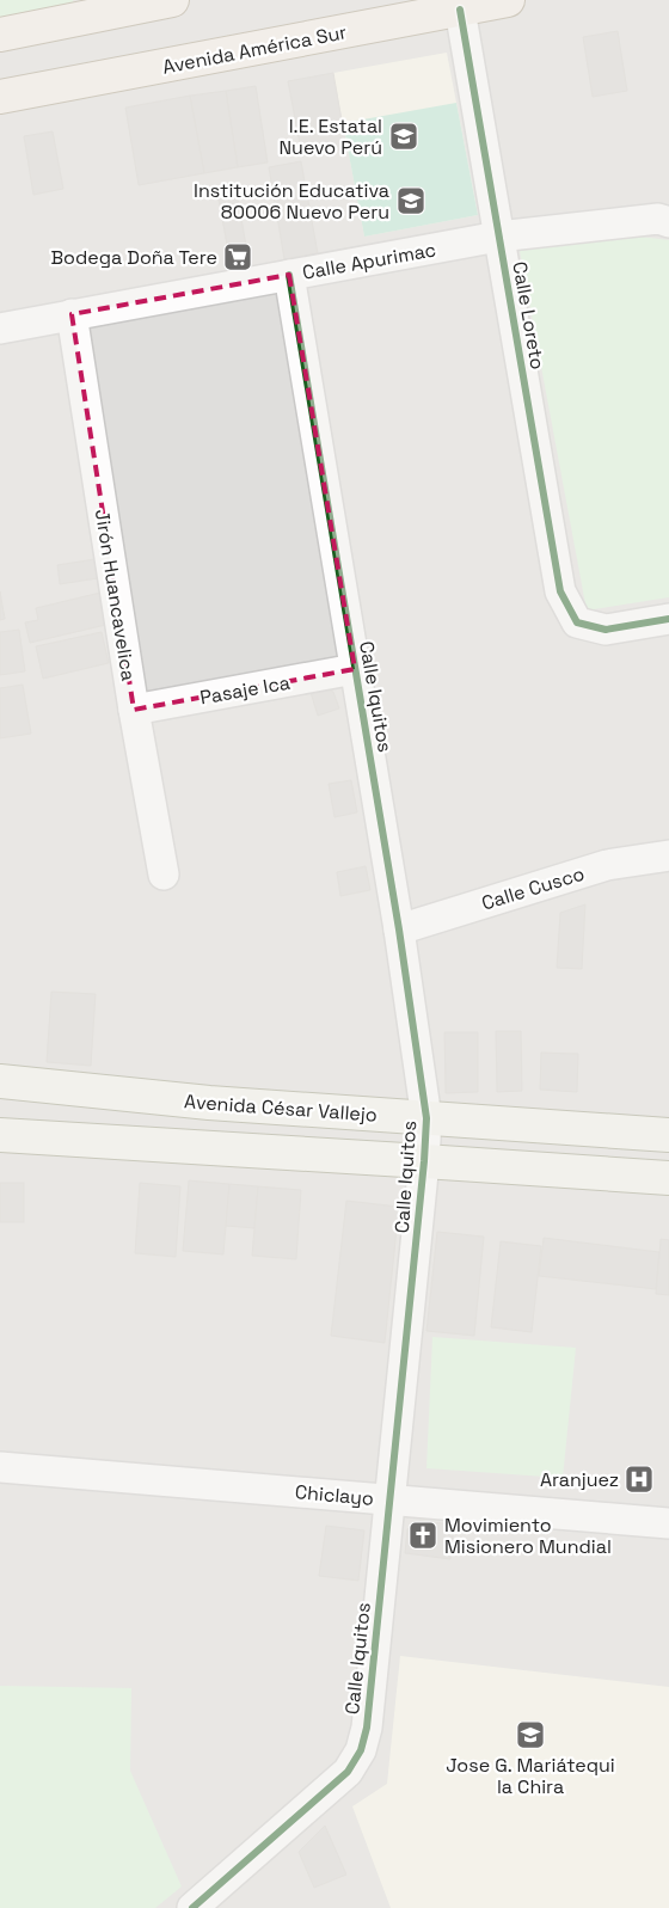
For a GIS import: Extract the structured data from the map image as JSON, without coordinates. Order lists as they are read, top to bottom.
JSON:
{
  "streets": {
    "main road": ["Avenida América Sur", "Avenida César Vallejo"],
    "street": [
      "Calle Apurimac",
      "Calle Loreto",
      "Jirón Huancavelica",
      "Pasaje Ica",
      "Calle Iquitos",
      "Calle Cusco",
      "Chiclayo"
    ]
  },
  "crossings": [
    ["Avenida América Sur", "Calle Loreto"],
    ["Calle Apurimac", "Calle Loreto"],
    ["Calle Apurimac", "Jirón Huancavelica"],
    ["Calle Apurimac", "Calle Iquitos"],
    ["Jirón Huancavelica", "Pasaje Ica"],
    ["Pasaje Ica", "Calle Iquitos"],
    ["Calle Iquitos", "Calle Cusco"],
    ["Calle Iquitos", "Avenida César Vallejo"],
    ["Calle Iquitos", "Chiclayo"]
  ],
  "places": {
    "school or university": ["I.E. Estatal Nuevo Perú", "Institución Educativa 80006 Nuevo Peru", "Jose G. Mariátequi la Chira"],
    "supermarket": ["Bodega Doña Tere"],
    "hospital": ["Aranjuez"],
    "church": ["Movimiento Misionero Mundial"]
  }
}
